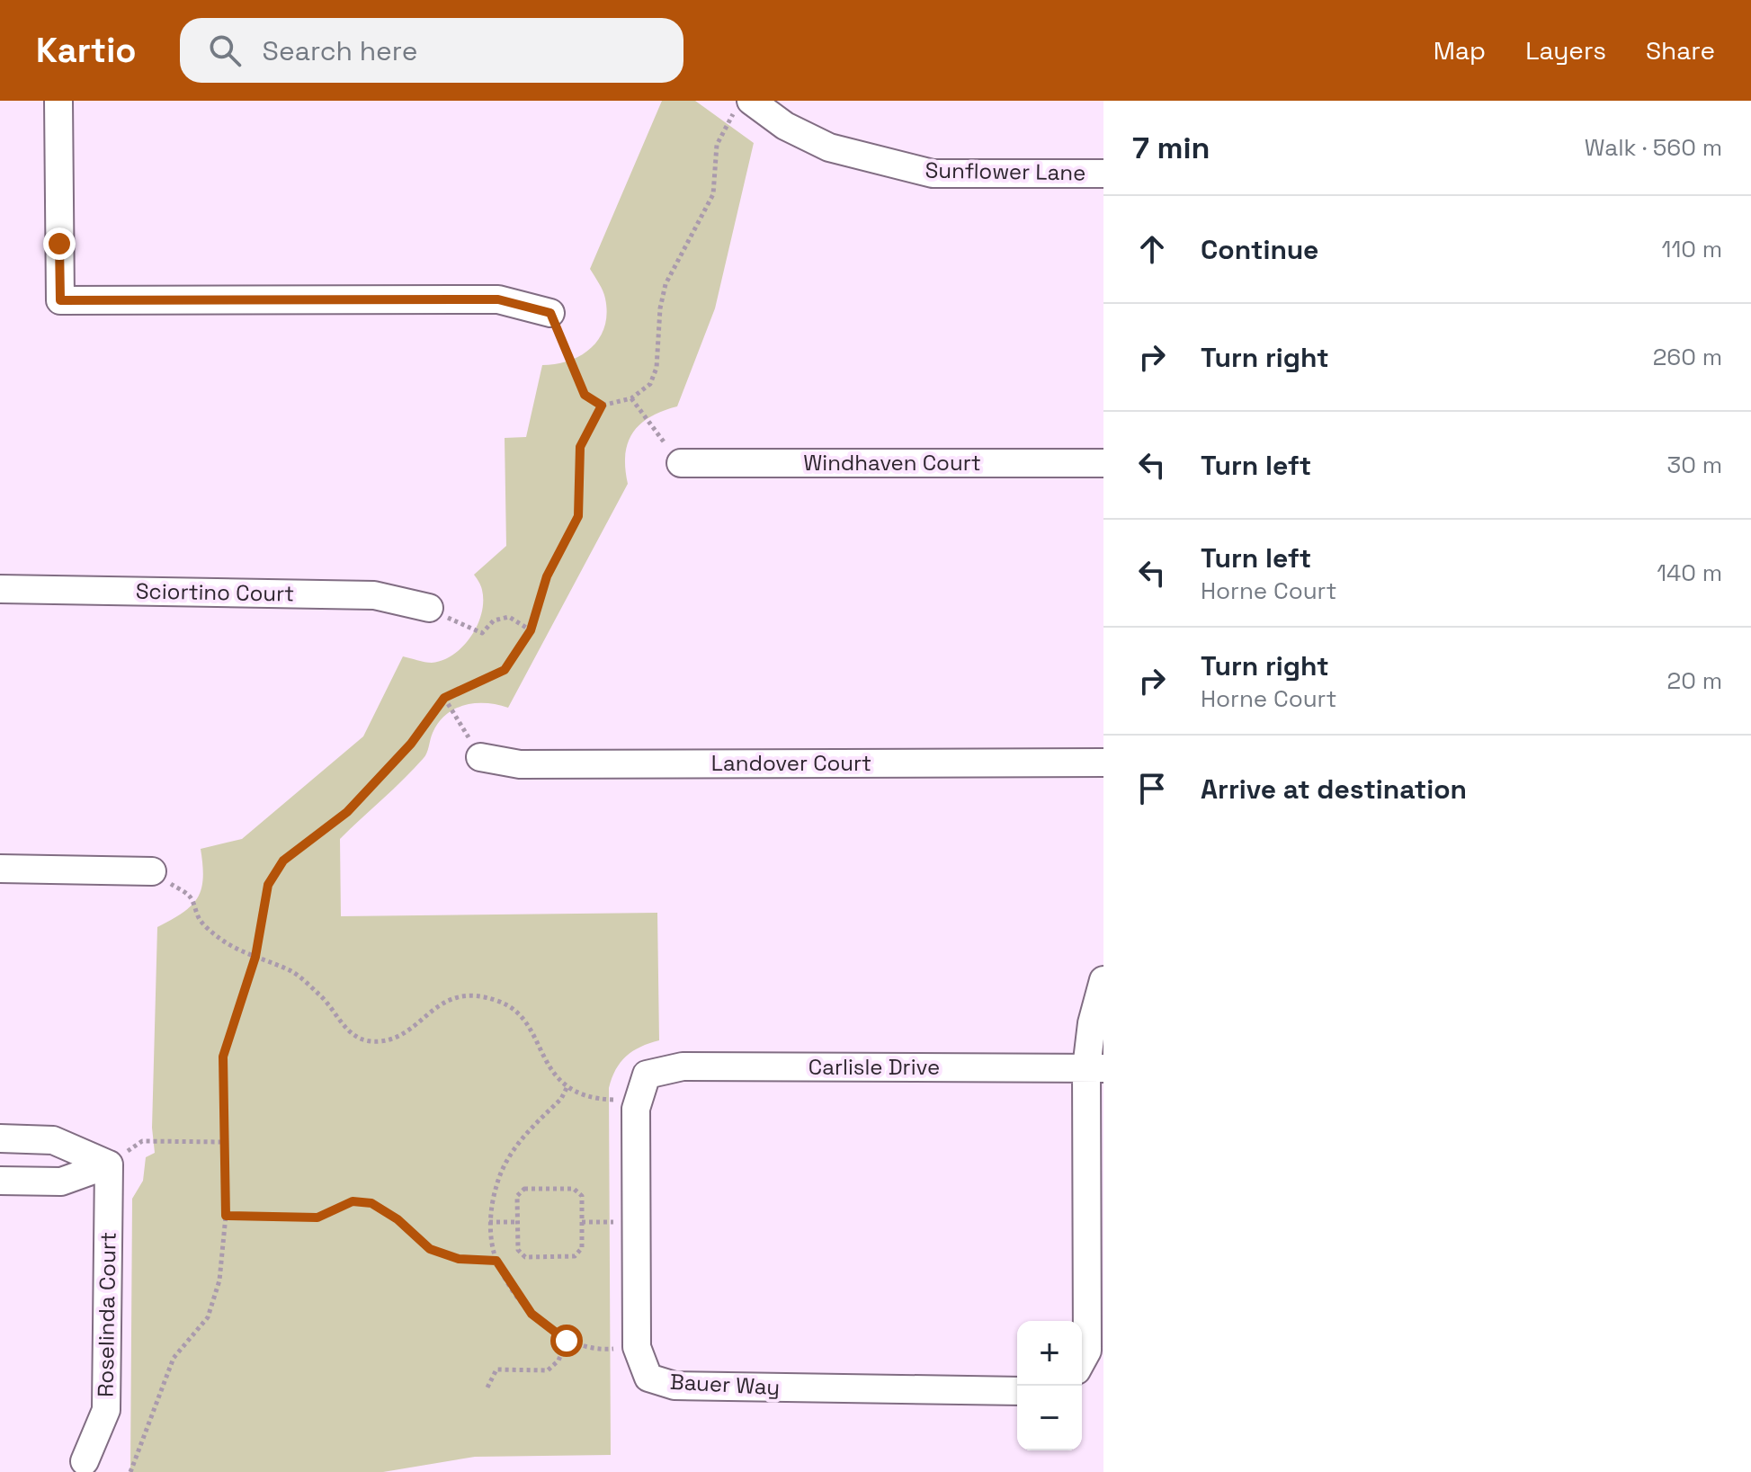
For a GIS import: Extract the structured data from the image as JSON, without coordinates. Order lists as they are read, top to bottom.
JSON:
{
  "streets": {
    "street": [
      "Sunflower Lane",
      "Windhaven Court",
      "Sciortino Court",
      "Landover Court",
      "Carlisle Drive",
      "Roselinda Court",
      "Bauer Way"
    ]
  },
  "crossings": [
    ["Carlisle Drive", "Bauer Way"]
  ],
  "page": {
    "header": "Kartio",
    "search": "Search here",
    "nav": ["Map", "Layers", "Share"],
    "heading": ["7 min", "Walk · 560 m"],
    "list": [
      ["Continue", "110 m"],
      ["Turn right", "260 m"],
      ["Turn left", "30 m"],
      ["Turn left", "Horne Court", "140 m"],
      ["Turn right", "Horne Court", "20 m"],
      "Arrive at destination"
    ],
    "map_buttons": ["+", "−"]
  }
}
